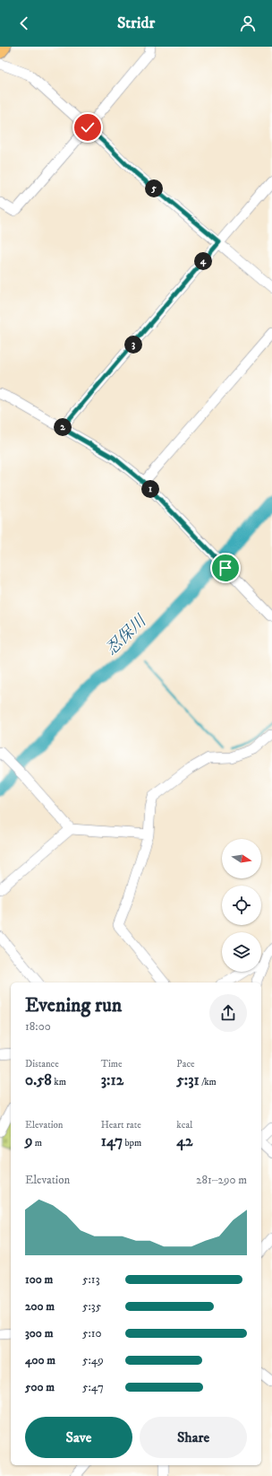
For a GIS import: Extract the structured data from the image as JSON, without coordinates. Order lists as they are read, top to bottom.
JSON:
{
  "water": ["忍保川"],
  "north": "right",
  "page": {
    "header": "Stridr",
    "pins": [
      "5",
      "4",
      "3",
      "2",
      "1"
    ],
    "heading": ["Evening run", "18:00"],
    "stats": [
      ["Distance", "0.58 km"],
      ["Time", "3:12"],
      ["Pace", "5:31 /km"],
      ["Elevation", "9 m"],
      ["Heart rate", "147 bpm"],
      ["kcal", "42"]
    ],
    "chart": ["Elevation", "281–290 m"],
    "list": [
      {
        "name": "100 m",
        "note": "5:13"
      },
      {
        "name": "200 m",
        "note": "5:35"
      },
      {
        "name": "300 m",
        "note": "5:10"
      },
      {
        "name": "400 m",
        "note": "5:49"
      },
      {
        "name": "500 m",
        "note": "5:47"
      }
    ],
    "buttons": ["Save", "Share"]
  }
}
